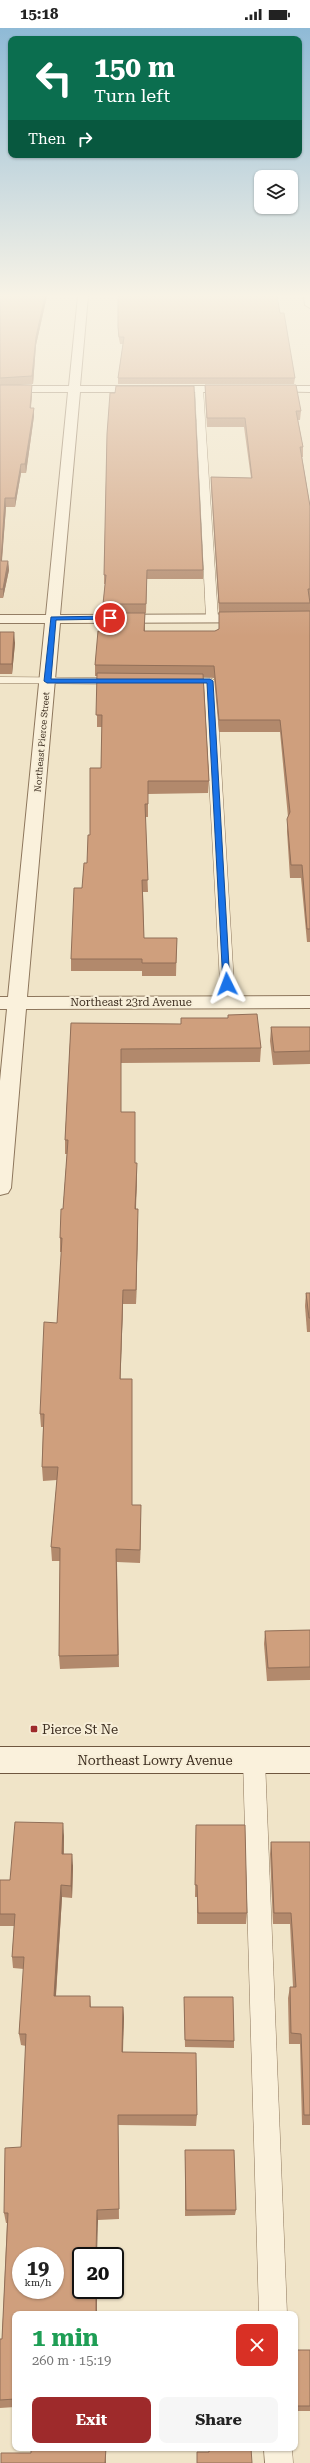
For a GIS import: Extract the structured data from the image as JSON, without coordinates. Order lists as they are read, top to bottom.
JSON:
{
  "streets": {
    "street": ["Northeast Pierce Street", "Northeast 23rd Avenue", "Northeast Lowry Avenue"]
  },
  "crossings": [
    ["Northeast Pierce Street", "Northeast 23rd Avenue"]
  ],
  "places": {
    "transit": ["Pierce St Ne"]
  },
  "page": {
    "status": "15:18",
    "turn": ["150 m", "Turn left"],
    "then": "Then",
    "speed": "19 km/h",
    "limit": "20",
    "heading": ["1 min", "260 m · 15:19"],
    "buttons": ["Exit", "Share"]
  }
}
